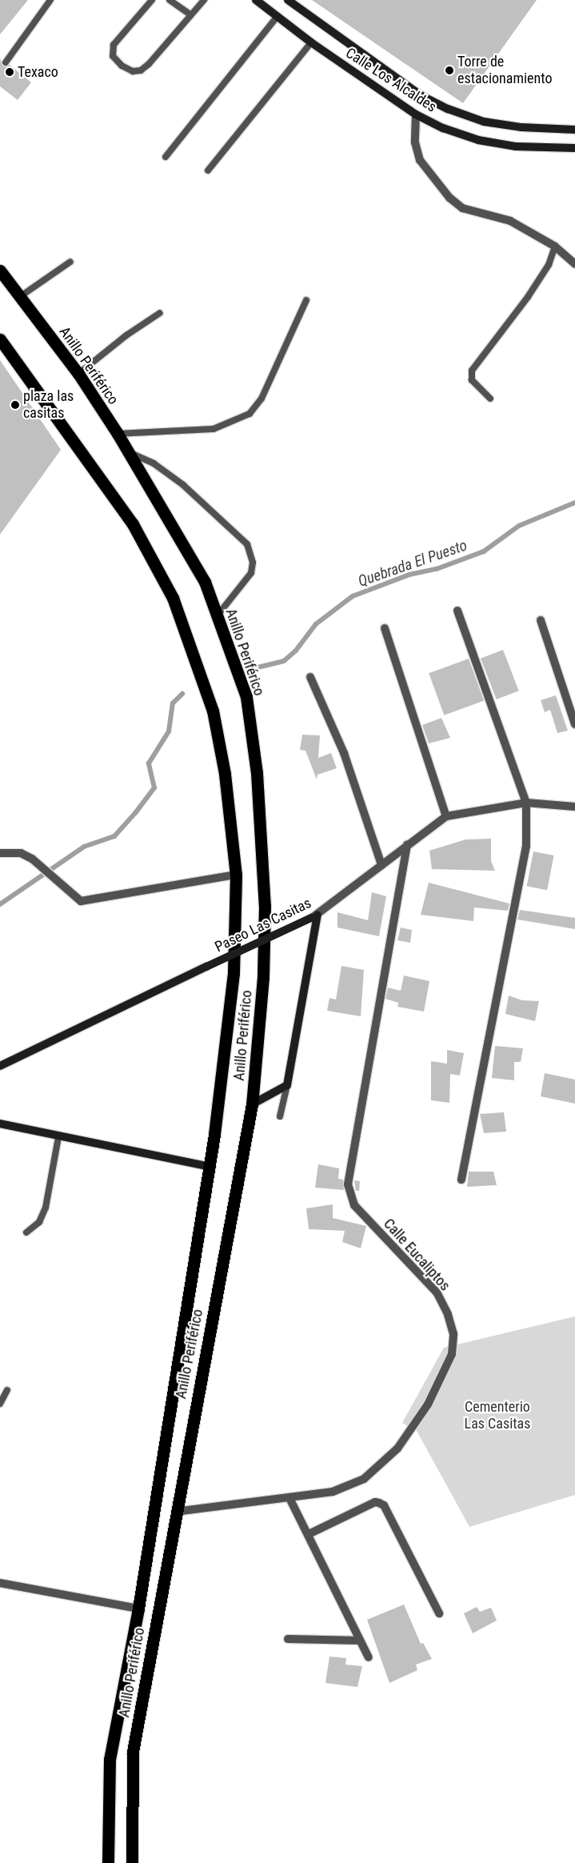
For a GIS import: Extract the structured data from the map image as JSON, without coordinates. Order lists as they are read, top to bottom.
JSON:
{
  "streets": {
    "highway": ["Anillo Periférico"],
    "street": ["Calle Los Alcaldes", "Paseo Las Casitas", "Calle Eucaliptos"]
  },
  "crossings": [
    ["Anillo Periférico", "Calle Eucaliptos"],
    ["Paseo Las Casitas", "Calle Eucaliptos"]
  ],
  "water": ["Quebrada El Puesto"],
  "parks": ["Cementerio Las Casitas"],
  "places": ["Torre de estacionamiento", "Texaco", "plaza las casitas"]
}
